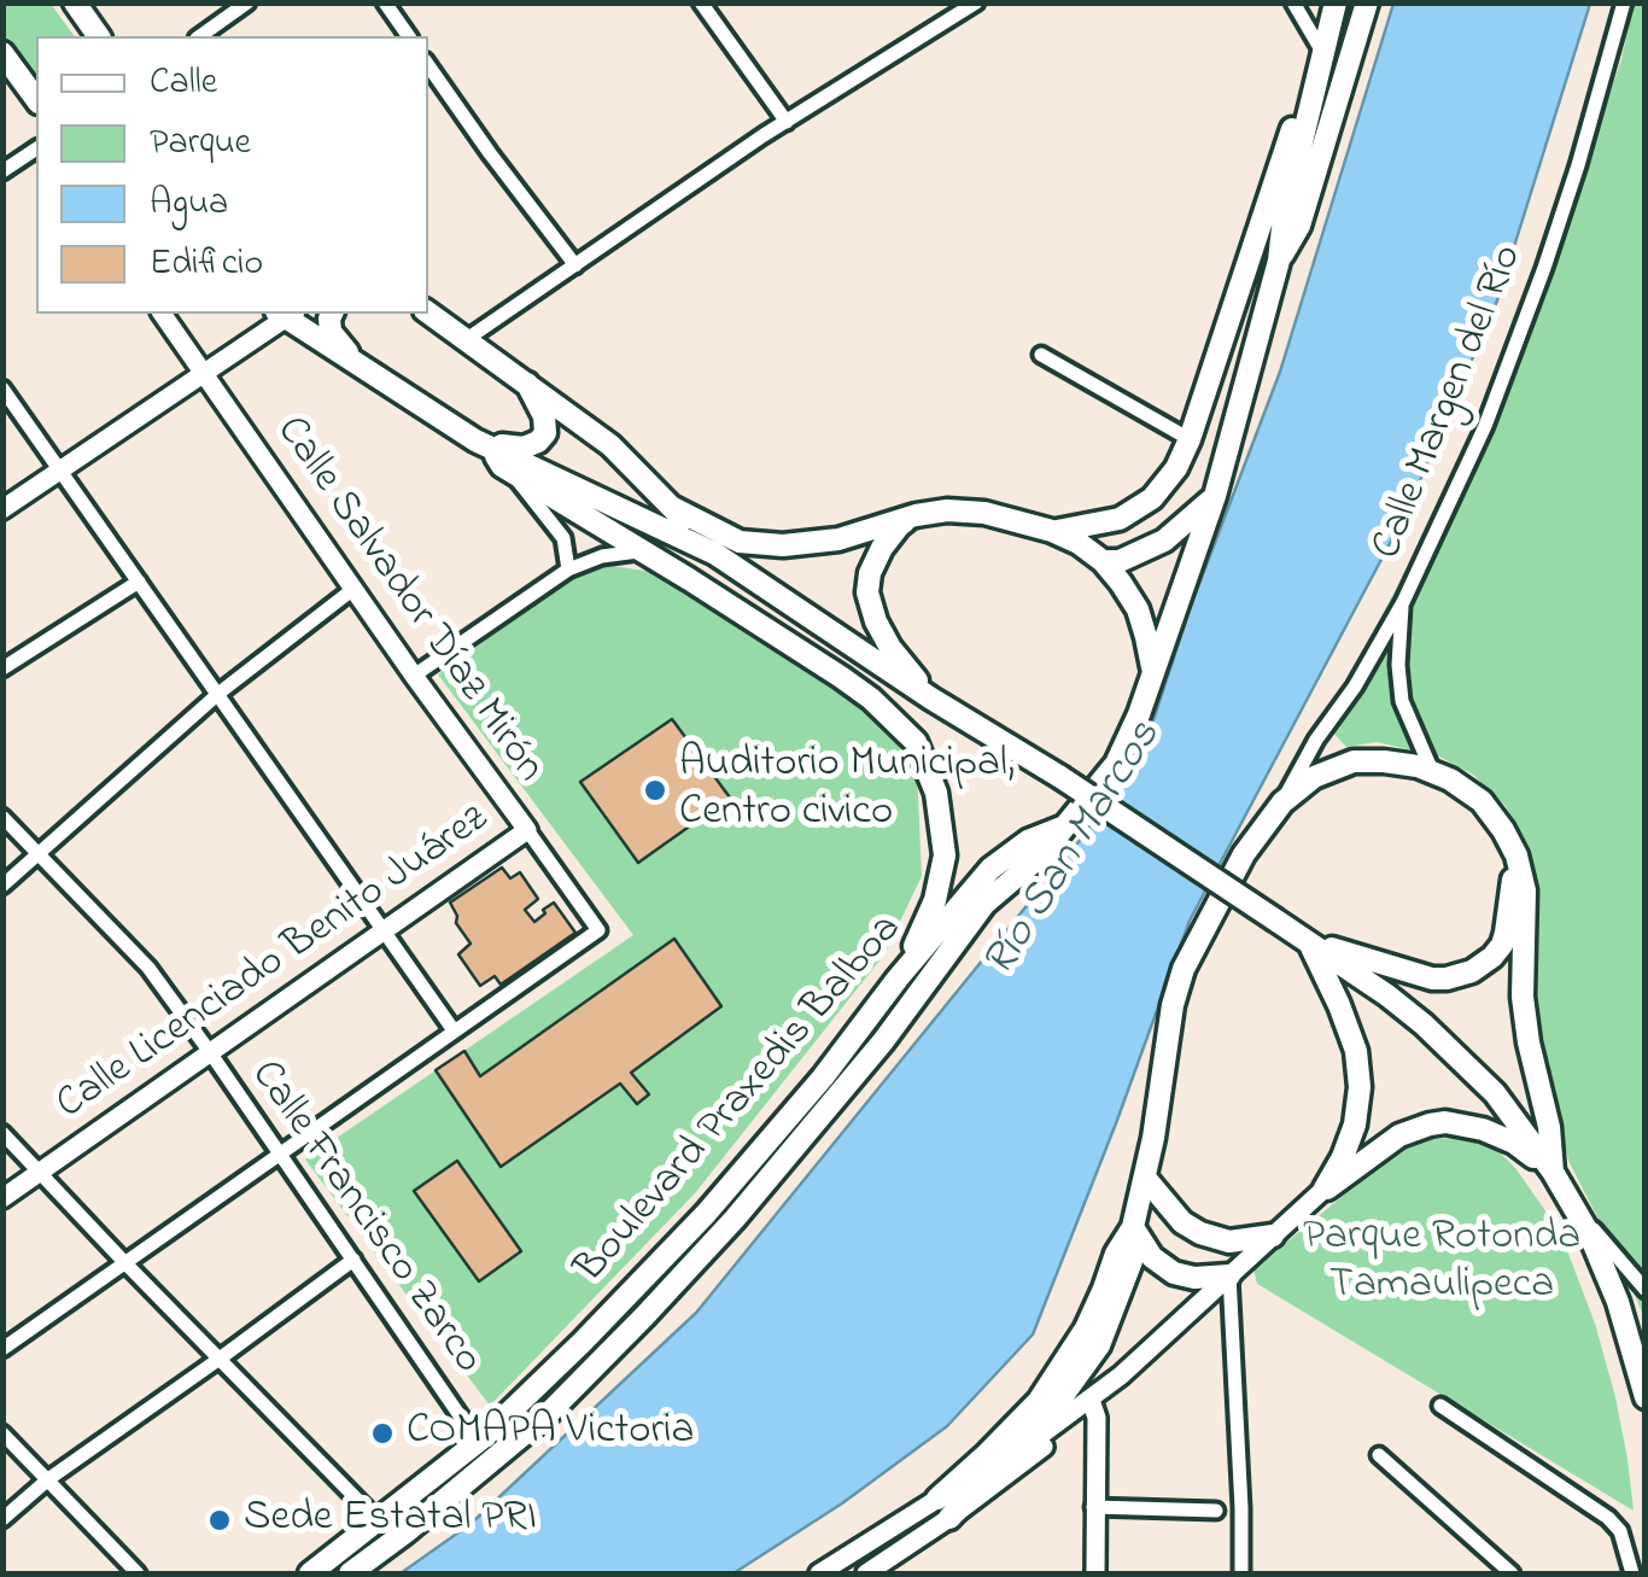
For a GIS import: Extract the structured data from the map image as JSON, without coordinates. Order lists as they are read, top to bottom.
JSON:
{
  "streets": {
    "main road": ["Boulevard Praxedis Balboa"],
    "street": [
      "Calle Margen del Río",
      "Calle Salvador Díaz Mirón",
      "Calle Licenciado Benito Juárez",
      "Calle Francisco Zarco"
    ]
  },
  "crossings": [
    ["Calle Salvador Díaz Mirón", "Calle Licenciado Benito Juárez"],
    ["Calle Licenciado Benito Juárez", "Calle Francisco Zarco"],
    ["Boulevard Praxedis Balboa", "Calle Francisco Zarco"]
  ],
  "water": ["Río San Marcos"],
  "parks": ["Parque Rotonda Tamaulipeca"],
  "places": ["Auditorio Municipal, Centro civico", "COMAPA Victoria", "Sede Estatal PRI"],
  "legend": [
    "Calle",
    "Parque",
    "Agua",
    "Edificio"
  ]
}
